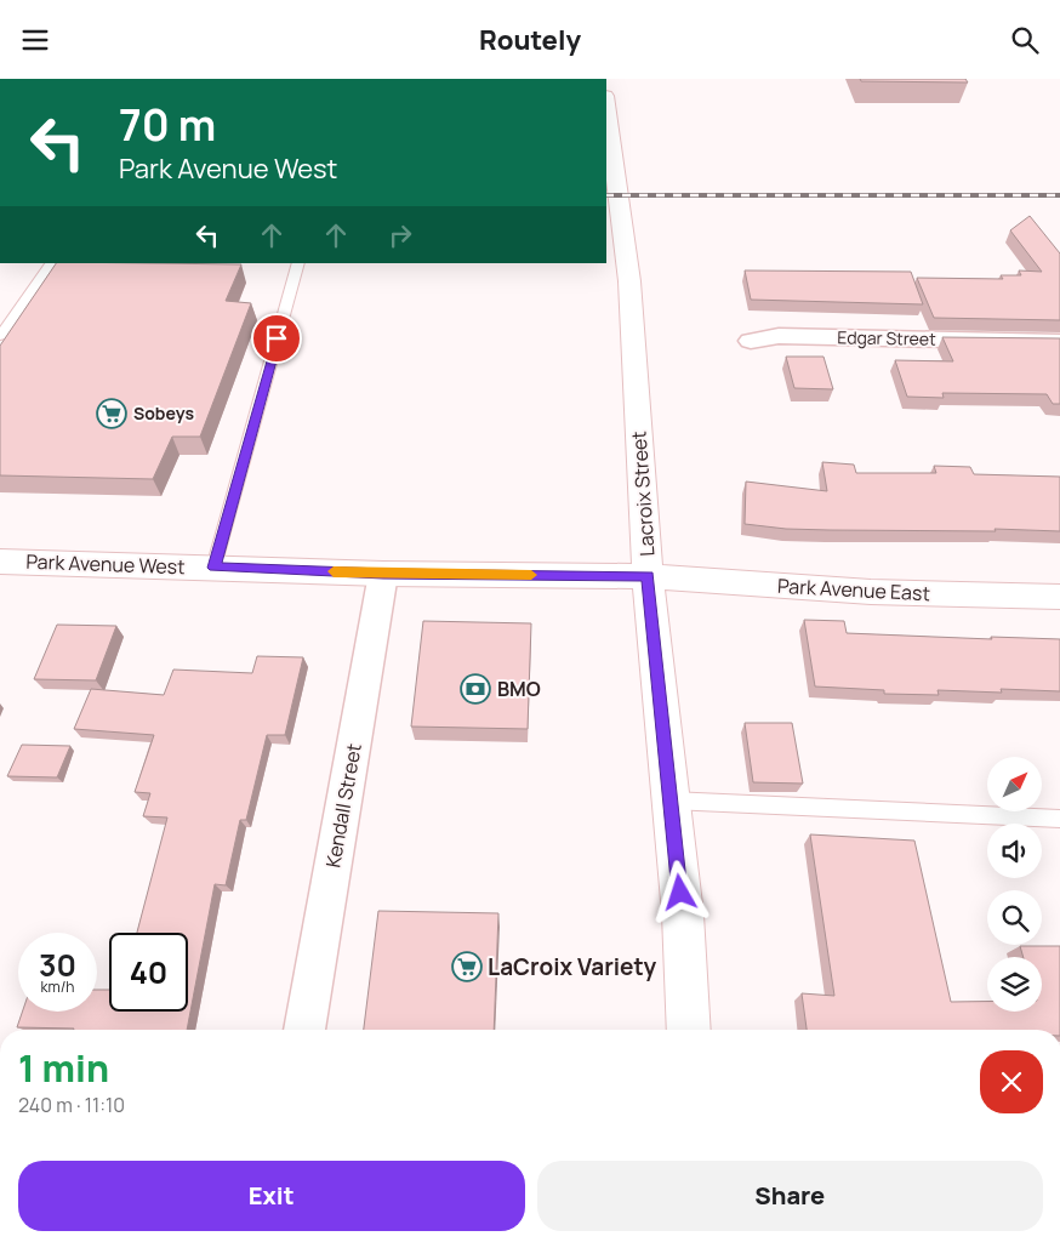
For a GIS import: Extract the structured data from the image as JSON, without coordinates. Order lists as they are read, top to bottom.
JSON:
{
  "streets": {
    "main road": ["Lacroix Street", "Park Avenue West", "Park Avenue East"],
    "street": ["Edgar Street", "Kendall Street"]
  },
  "crossings": [
    ["Lacroix Street", "Park Avenue West"],
    ["Lacroix Street", "Park Avenue East"],
    ["Park Avenue West", "Park Avenue East"],
    ["Park Avenue West", "Kendall Street"]
  ],
  "places": {
    "supermarket": ["Sobeys", "LaCroix Variety"],
    "bank": ["BMO"]
  },
  "north": "top right",
  "page": {
    "header": "Routely",
    "turn": ["70 m", "Park Avenue West"],
    "speed": "30 km/h",
    "limit": "40",
    "heading": ["1 min", "240 m · 11:10"],
    "buttons": ["Exit", "Share"]
  }
}
